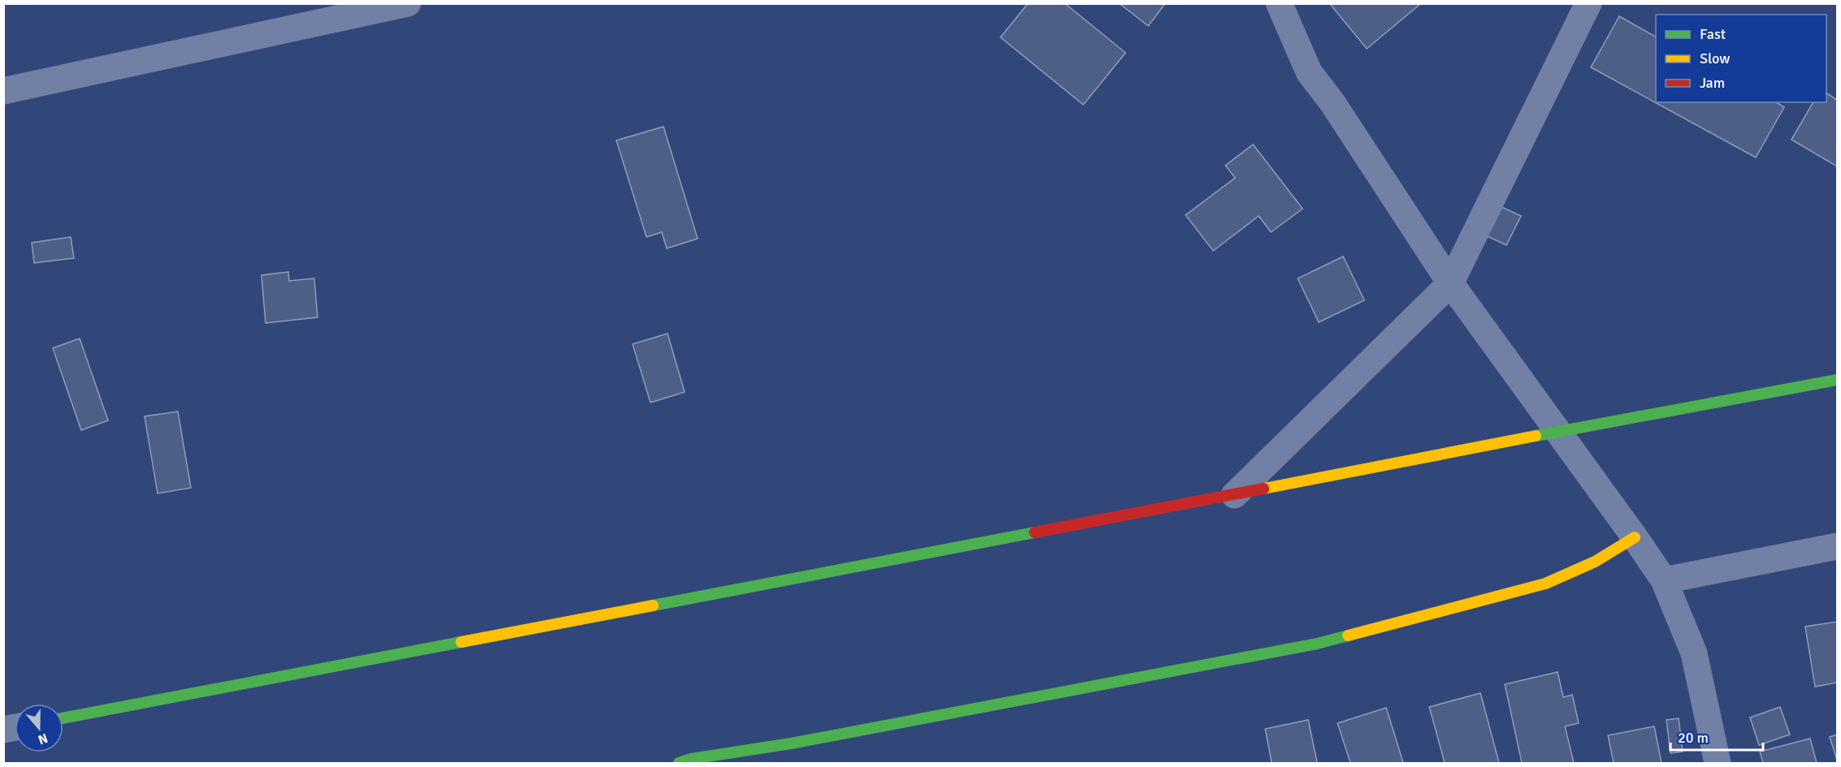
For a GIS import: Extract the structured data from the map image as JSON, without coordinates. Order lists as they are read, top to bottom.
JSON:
{
  "legend": ["Fast", "Slow", "Jam"],
  "scale_bar": "20 m",
  "north": "bottom"
}
